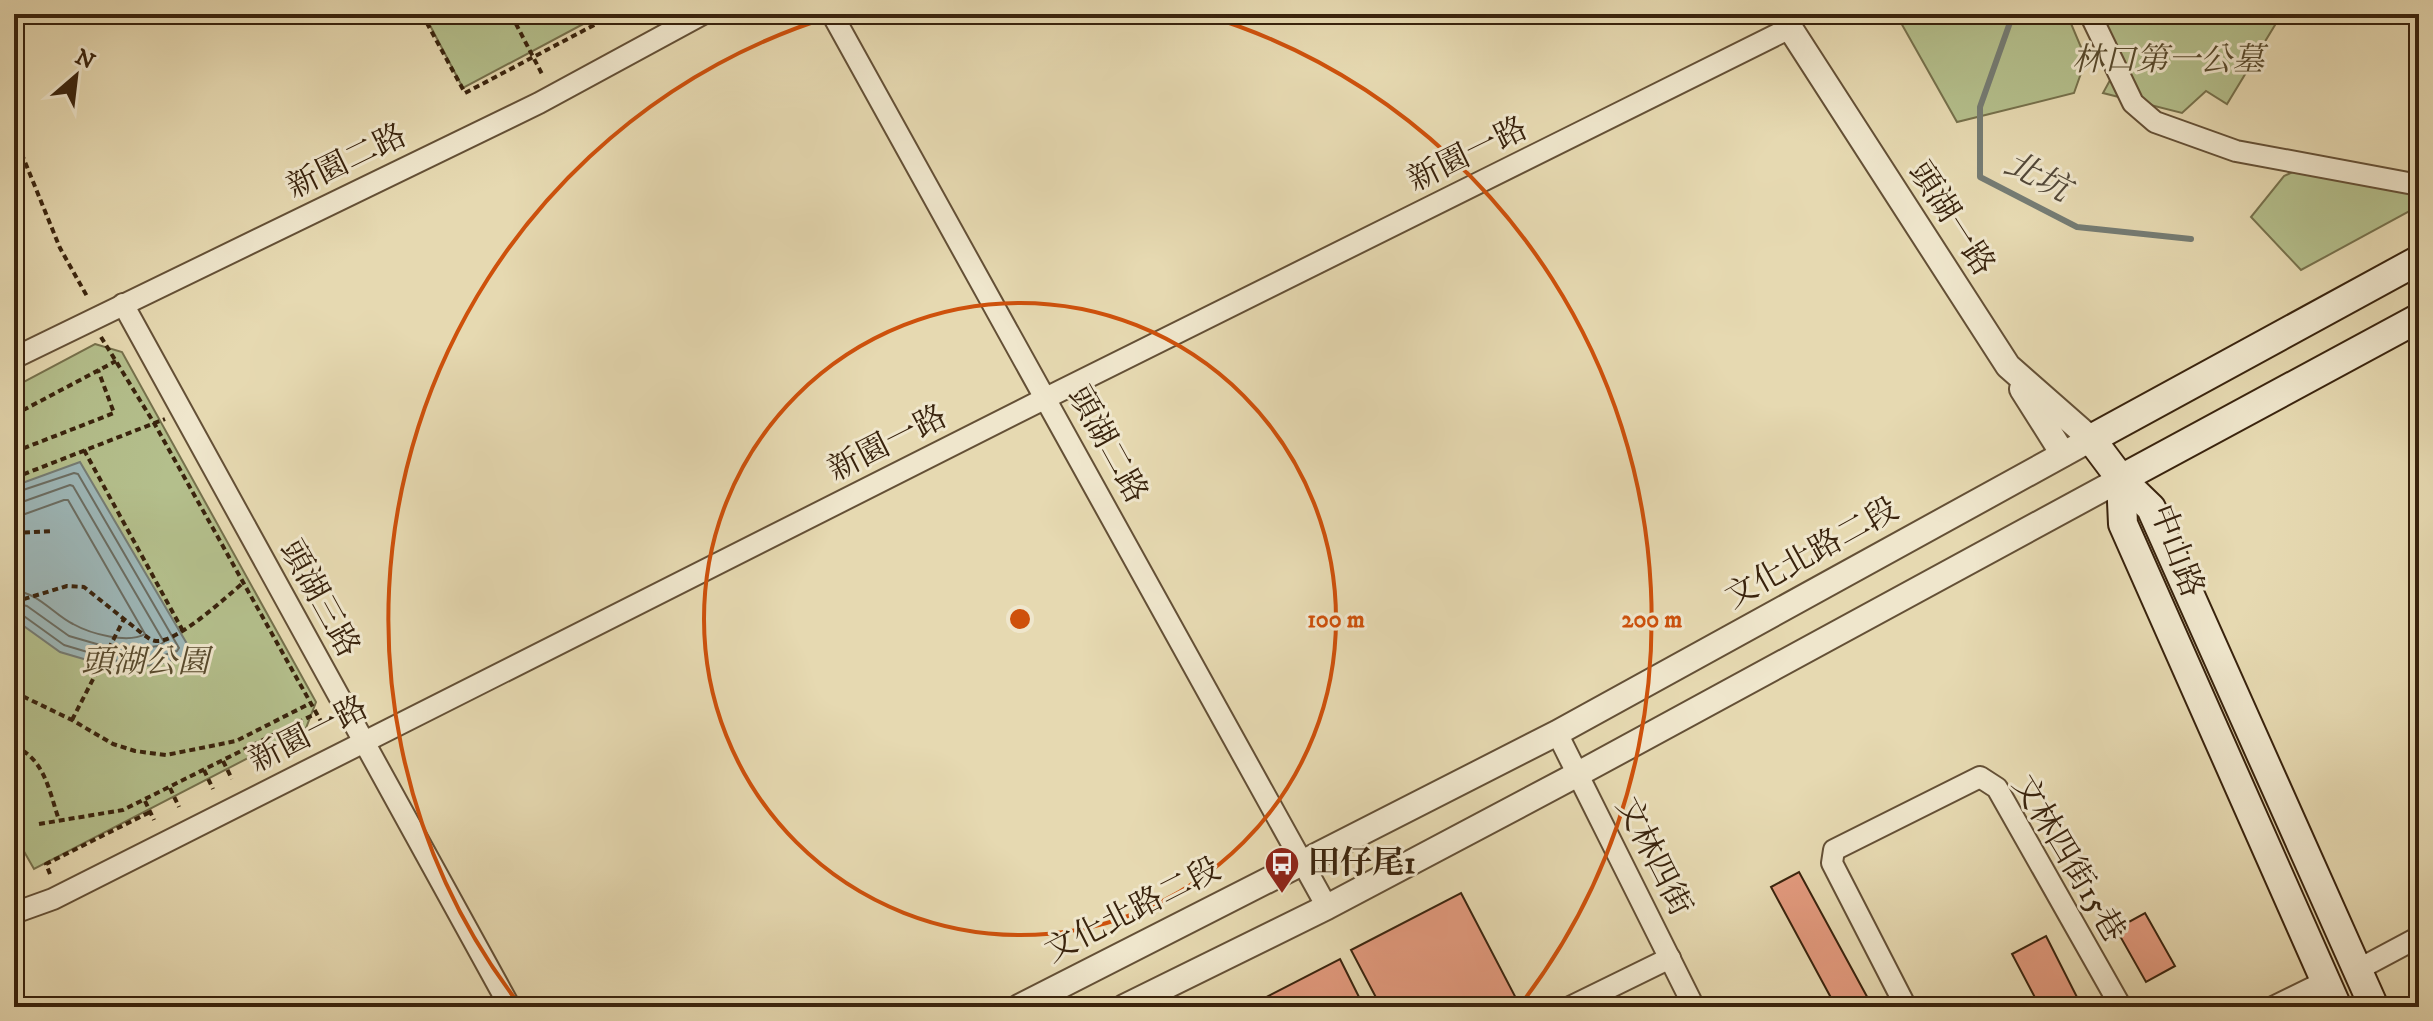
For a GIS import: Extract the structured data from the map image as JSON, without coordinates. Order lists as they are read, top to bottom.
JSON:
{
  "streets": {
    "main road": ["中山路", "文化北路二段"],
    "street": [
      "新園一路",
      "新園二路",
      "頭湖一路",
      "頭湖二路",
      "頭湖三路",
      "文林四街",
      "文林四街15巷"
    ]
  },
  "crossings": [
    ["新園一路", "頭湖一路"],
    ["新園一路", "頭湖二路"],
    ["新園一路", "頭湖三路"],
    ["新園二路", "頭湖三路"],
    ["頭湖一路", "文化北路二段"],
    ["頭湖二路", "文化北路二段"],
    ["文化北路二段", "文林四街"]
  ],
  "water": ["北坑"],
  "parks": ["林口第一公墓", "頭湖公園"],
  "places": {
    "bus stop": ["田仔尾1"]
  },
  "north": "top right",
  "rings": ["100 m", "200 m"]
}
